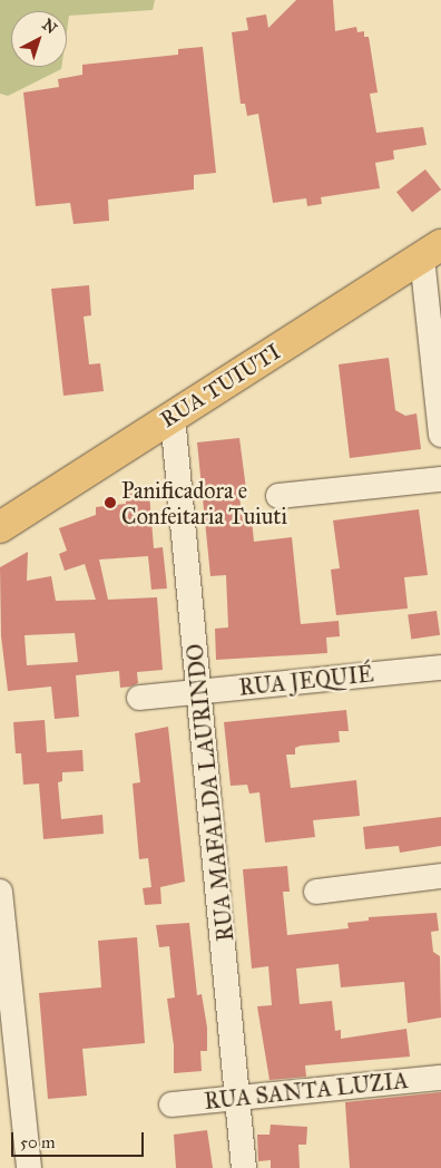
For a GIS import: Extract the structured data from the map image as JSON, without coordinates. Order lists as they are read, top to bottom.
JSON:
{
  "streets": {
    "main road": ["RUA TUIUTI"],
    "street": ["RUA JEQUIÉ", "RUA MAFALDA LAURINDO", "RUA SANTA LUZIA"]
  },
  "crossings": [
    ["RUA TUIUTI", "RUA MAFALDA LAURINDO"],
    ["RUA JEQUIÉ", "RUA MAFALDA LAURINDO"],
    ["RUA MAFALDA LAURINDO", "RUA SANTA LUZIA"]
  ],
  "places": ["Panificadora e Confeitaria Tuiuti"],
  "scale_bar": "50 m",
  "north": "top right"
}
